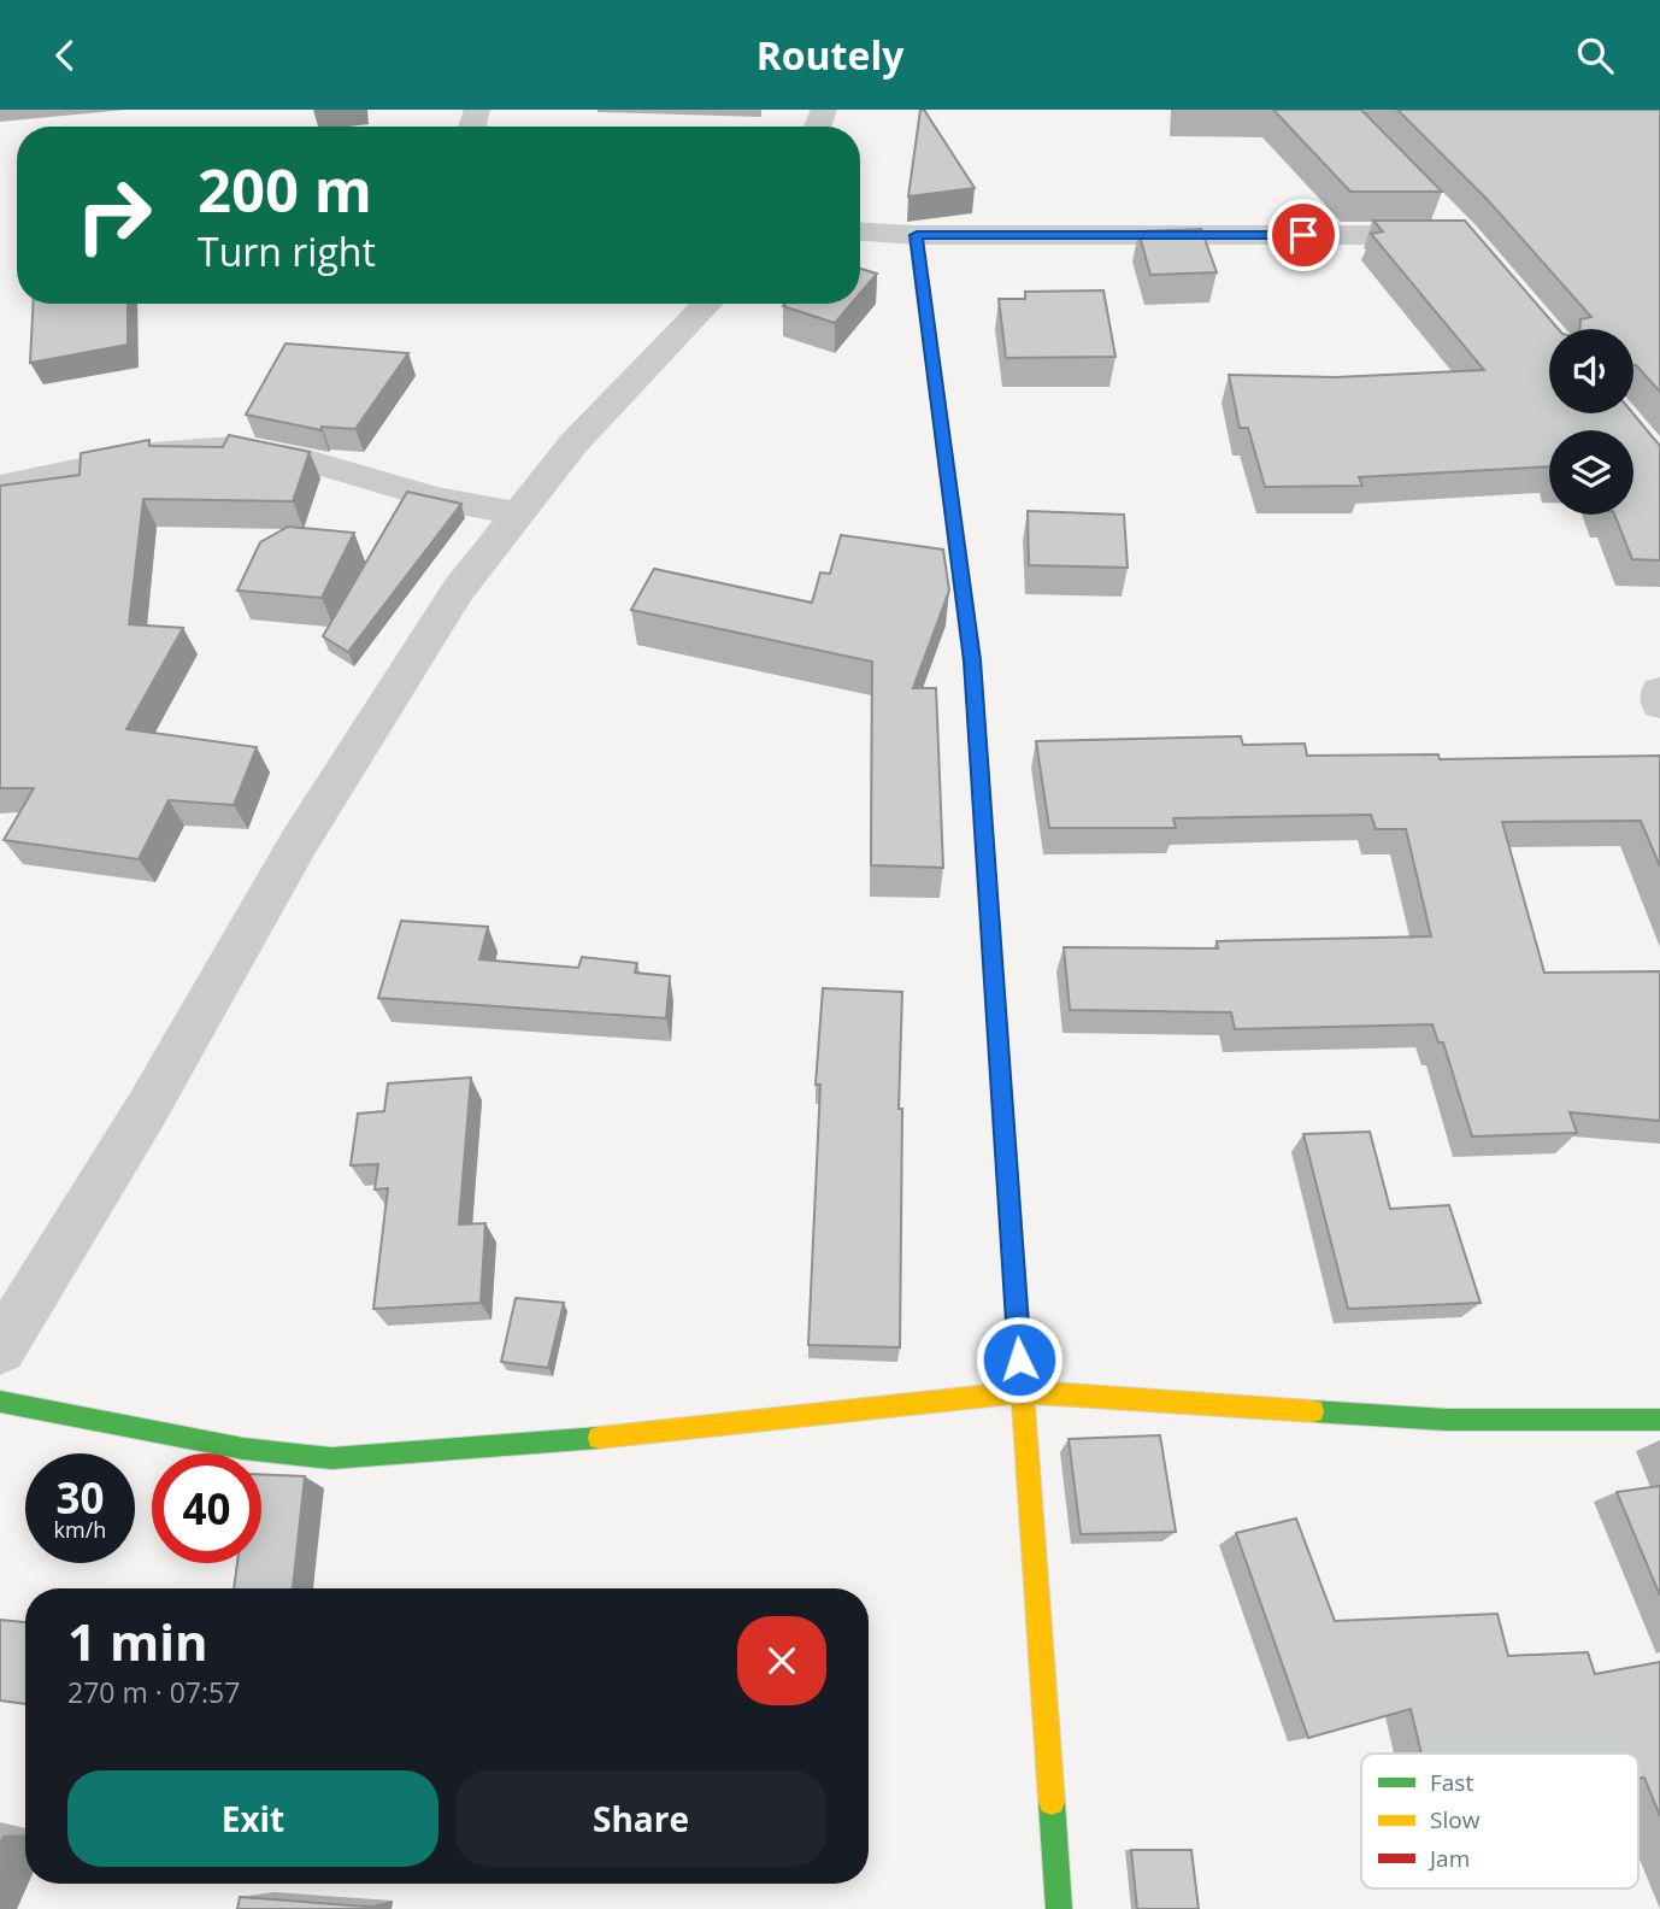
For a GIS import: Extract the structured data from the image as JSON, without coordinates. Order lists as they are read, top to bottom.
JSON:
{
  "legend": ["Fast", "Slow", "Jam"],
  "page": {
    "header": "Routely",
    "turn": ["200 m", "Turn right"],
    "speed": "30 km/h",
    "limit": "40",
    "heading": ["1 min", "270 m · 07:57"],
    "buttons": ["Exit", "Share"]
  }
}
